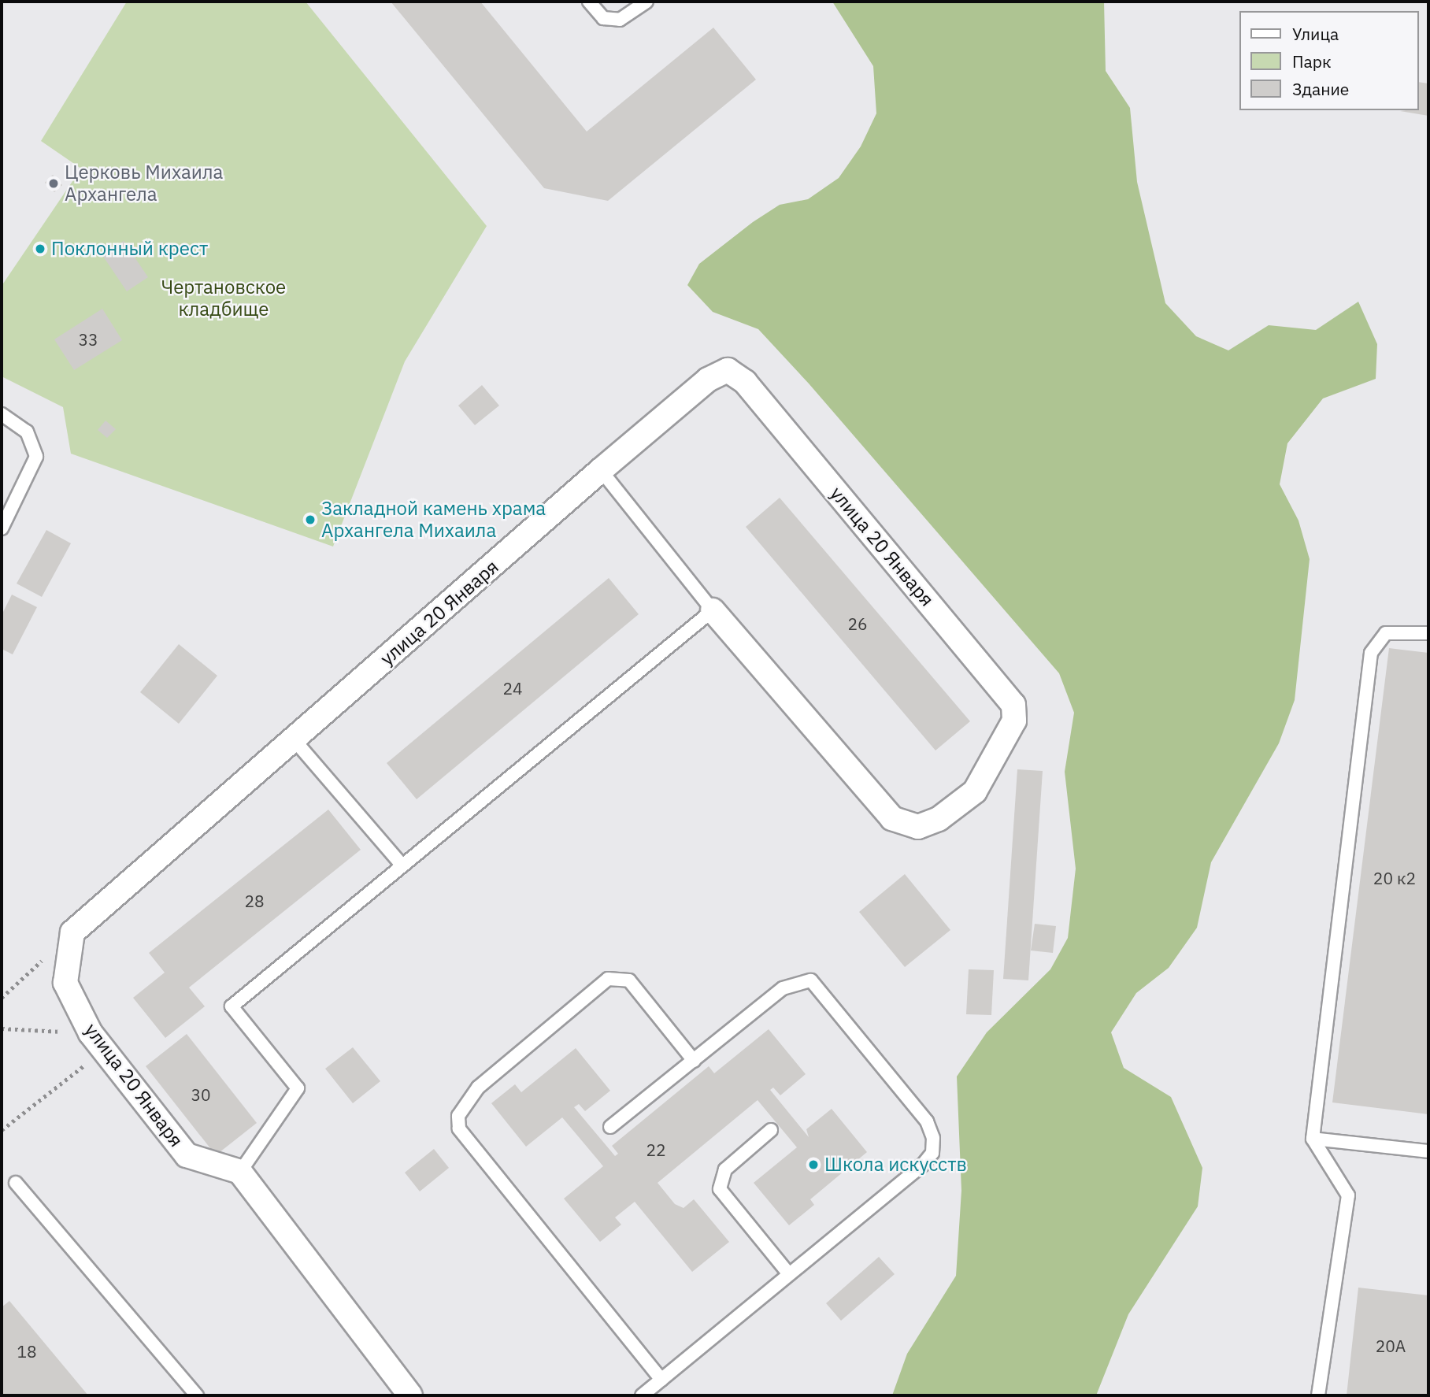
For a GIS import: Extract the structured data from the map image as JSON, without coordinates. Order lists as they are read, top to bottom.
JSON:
{
  "streets": {
    "street": ["улица 20 Января"]
  },
  "parks": ["Чертановское кладбище"],
  "places": [
    "Церковь Михаила Архангела",
    "Поклонный крест",
    "Закладной камень храма Архангела Михаила",
    "Школа искусств"
  ],
  "house_numbers": [
    "33",
    "26",
    "24",
    "20 к2",
    "28",
    "30",
    "22",
    "20А",
    "18"
  ],
  "legend": ["Улица", "Парк", "Здание"]
}
